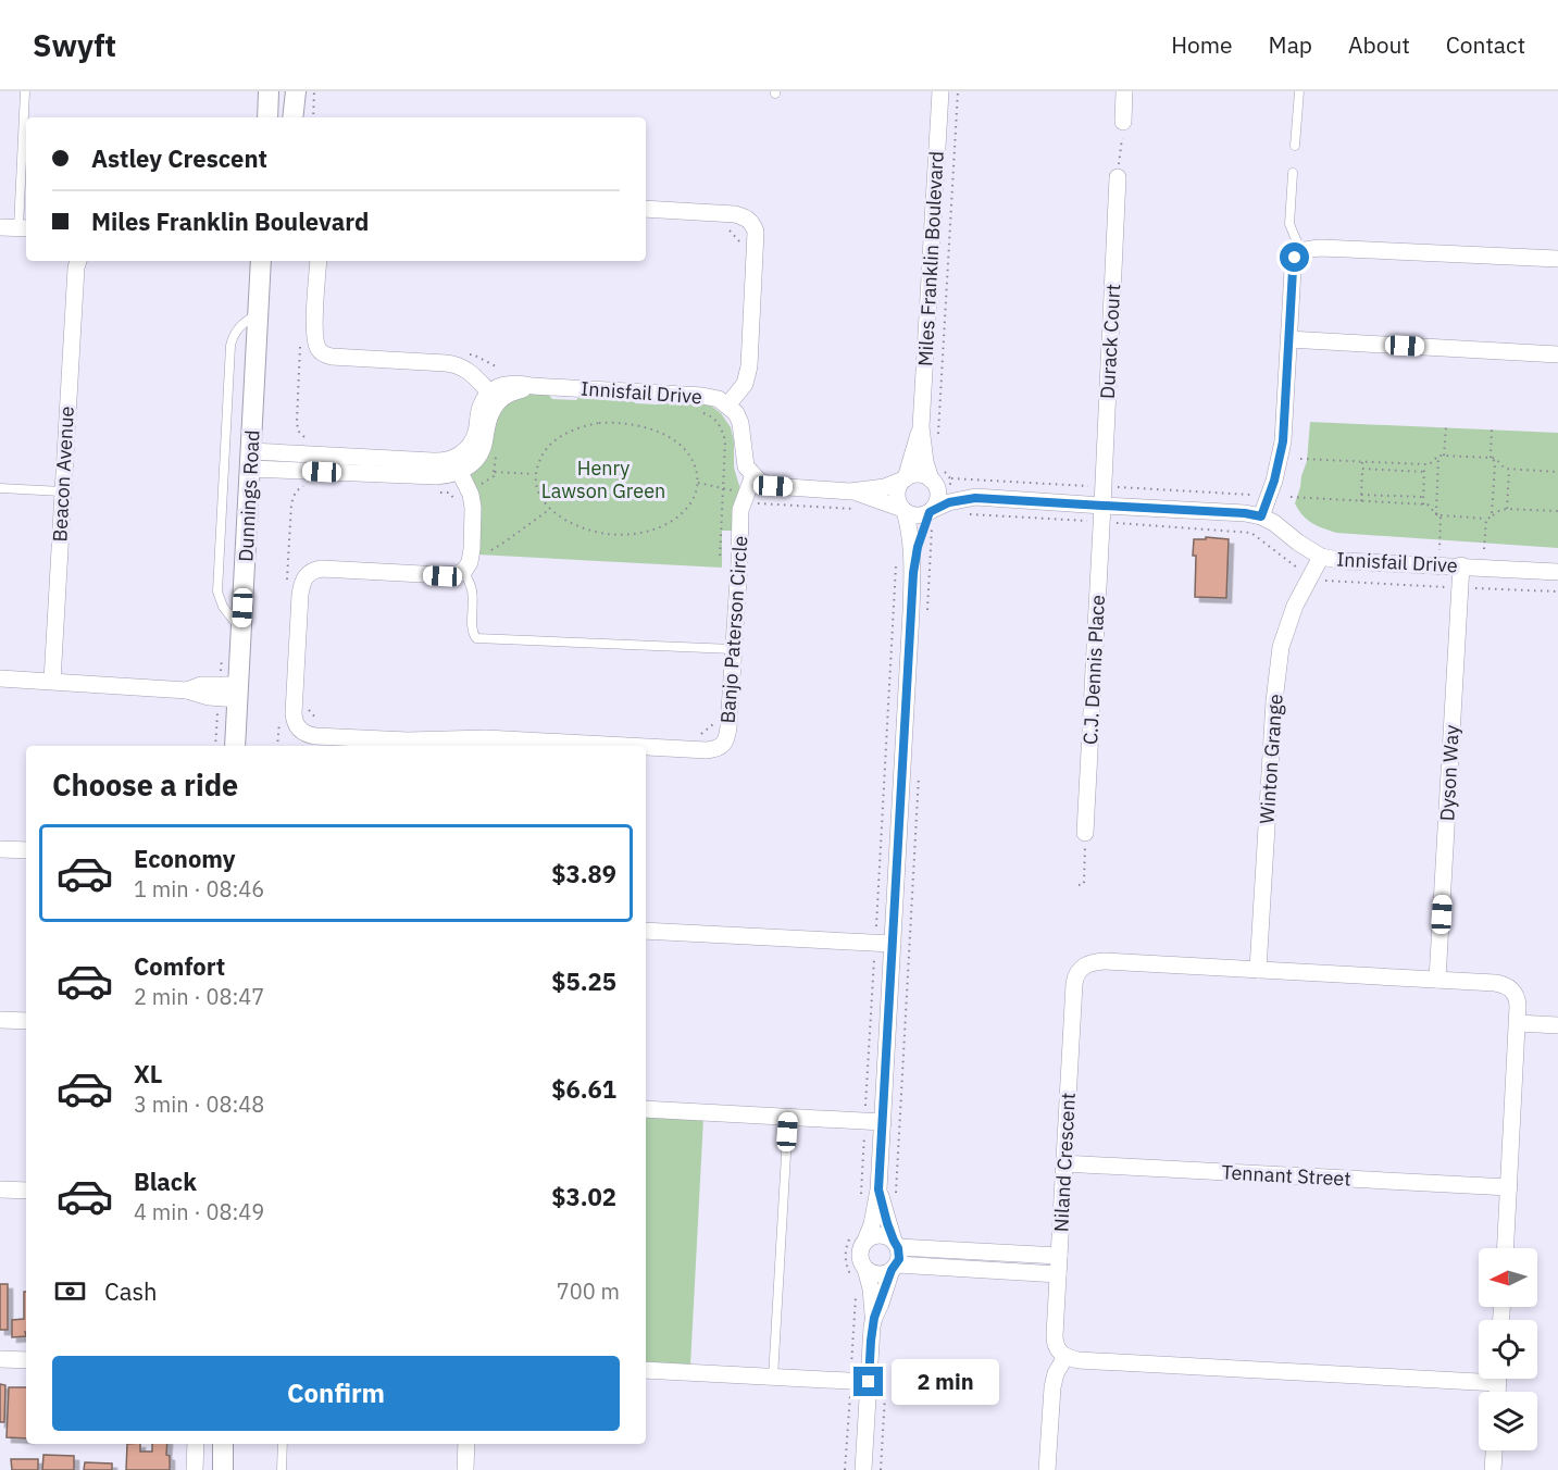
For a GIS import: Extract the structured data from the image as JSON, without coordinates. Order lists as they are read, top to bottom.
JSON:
{
  "streets": {
    "street": [
      "Miles Franklin Boulevard",
      "Durack Court",
      "Innisfail Drive",
      "Beacon Avenue",
      "Dunnings Road",
      "Banjo Paterson Circle",
      "C.J. Dennis Place",
      "Winton Grange",
      "Dyson Way",
      "Niland Crescent",
      "Tennant Street"
    ]
  },
  "crossings": [
    ["Miles Franklin Boulevard", "Innisfail Drive"],
    ["Durack Court", "Innisfail Drive"],
    ["Durack Court", "C.J. Dennis Place"],
    ["Innisfail Drive", "Banjo Paterson Circle"],
    ["Innisfail Drive", "C.J. Dennis Place"],
    ["Innisfail Drive", "Winton Grange"],
    ["Innisfail Drive", "Dyson Way"],
    ["Winton Grange", "Niland Crescent"],
    ["Dyson Way", "Niland Crescent"],
    ["Niland Crescent", "Tennant Street"]
  ],
  "parks": ["Henry Lawson Green"],
  "north": "left",
  "page": {
    "header": "Swyft",
    "nav": [
      "Home",
      "Map",
      "About",
      "Contact"
    ],
    "banner": ["Astley Crescent", "Miles Franklin Boulevard"],
    "heading": "Choose a ride",
    "list": [
      {
        "name": "Economy",
        "note": "1 min · 08:46",
        "value": "$3.89"
      },
      {
        "name": "Comfort",
        "note": "2 min · 08:47",
        "value": "$5.25"
      },
      {
        "name": "XL",
        "note": "3 min · 08:48",
        "value": "$6.61"
      },
      {
        "name": "Black",
        "note": "4 min · 08:49",
        "value": "$3.02"
      }
    ],
    "pay": ["Cash", "700 m"],
    "buttons": "Confirm",
    "bubble": "2 min"
  }
}
